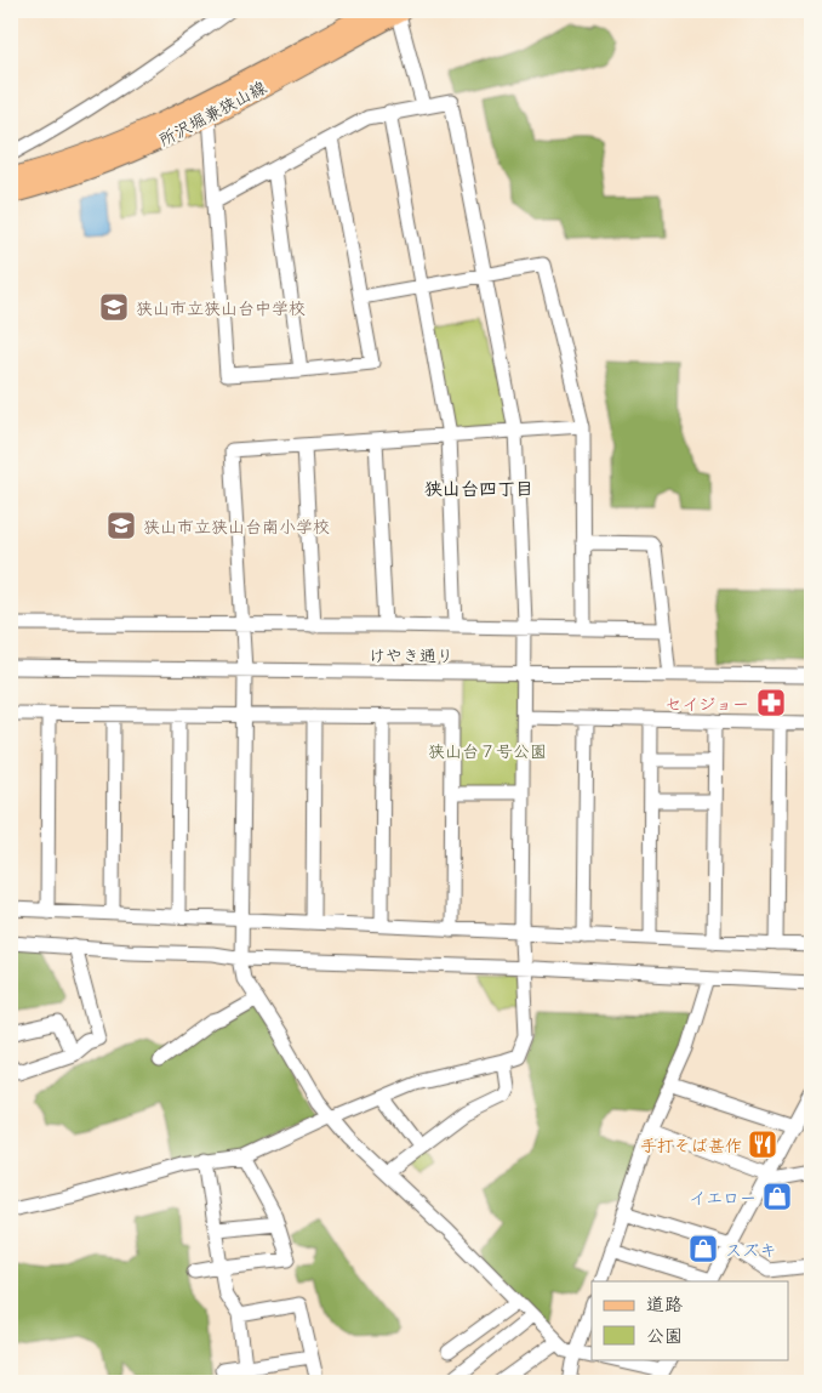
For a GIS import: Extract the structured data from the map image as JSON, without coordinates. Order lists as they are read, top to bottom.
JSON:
{
  "streets": {
    "main road": ["所沢堀兼狭山線"],
    "street": ["けやき通り"]
  },
  "districts": ["狭山台四丁目"],
  "parks": ["狭山台７号公園"],
  "places": {
    "school or university": ["狭山市立狭山台中学校", "狭山市立狭山台南小学校"],
    "pharmacy": ["セイジョー"],
    "restaurant": ["手打そば甚作"],
    "shop": ["イエロー", "スズキ"]
  },
  "legend": ["道路", "公園"]
}
